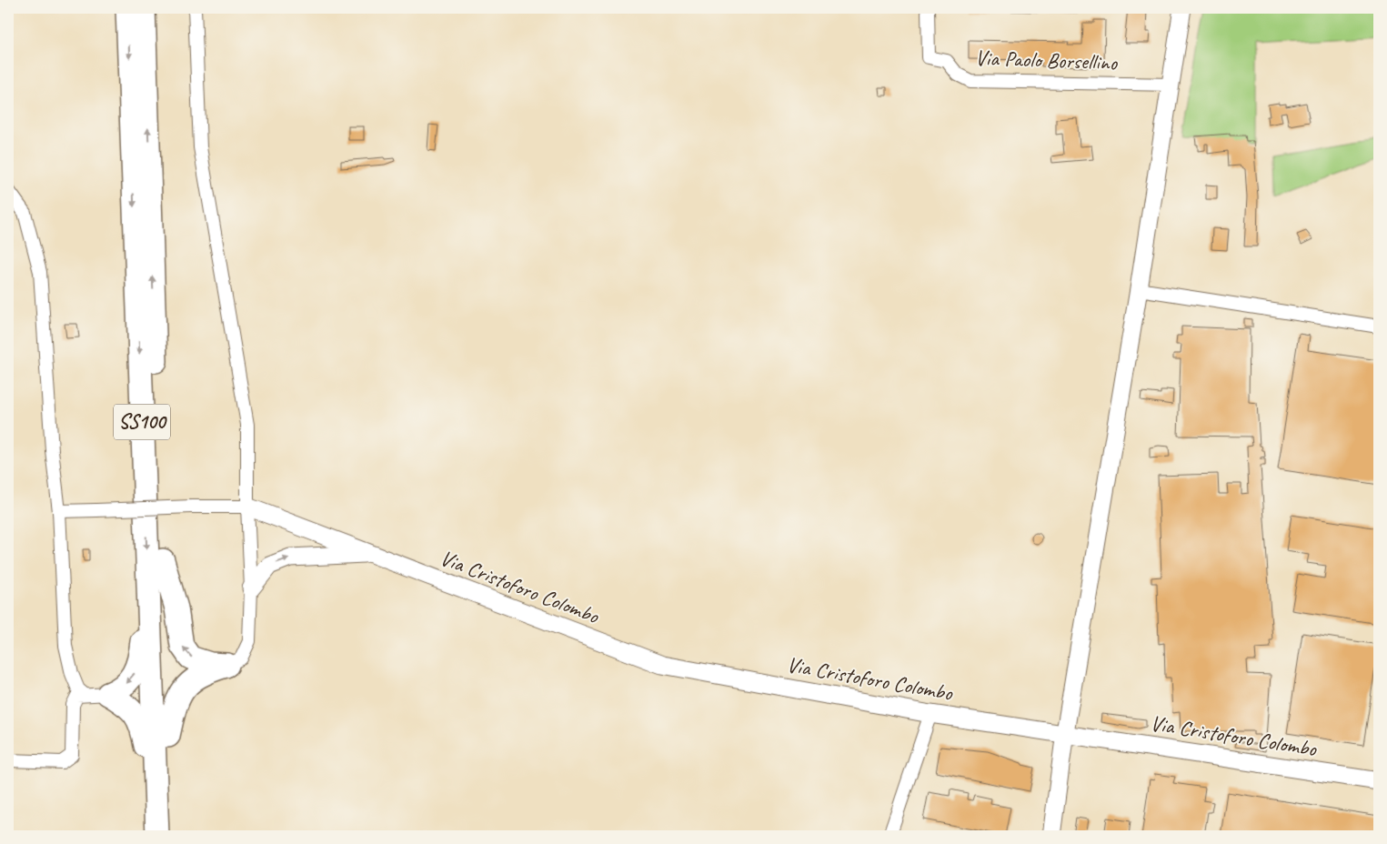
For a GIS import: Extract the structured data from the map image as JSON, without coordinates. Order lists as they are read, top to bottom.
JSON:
{
  "streets": {
    "highway": ["SS100"],
    "main road": ["Via Cristoforo Colombo"],
    "street": ["Via Paolo Borsellino"]
  }
}
